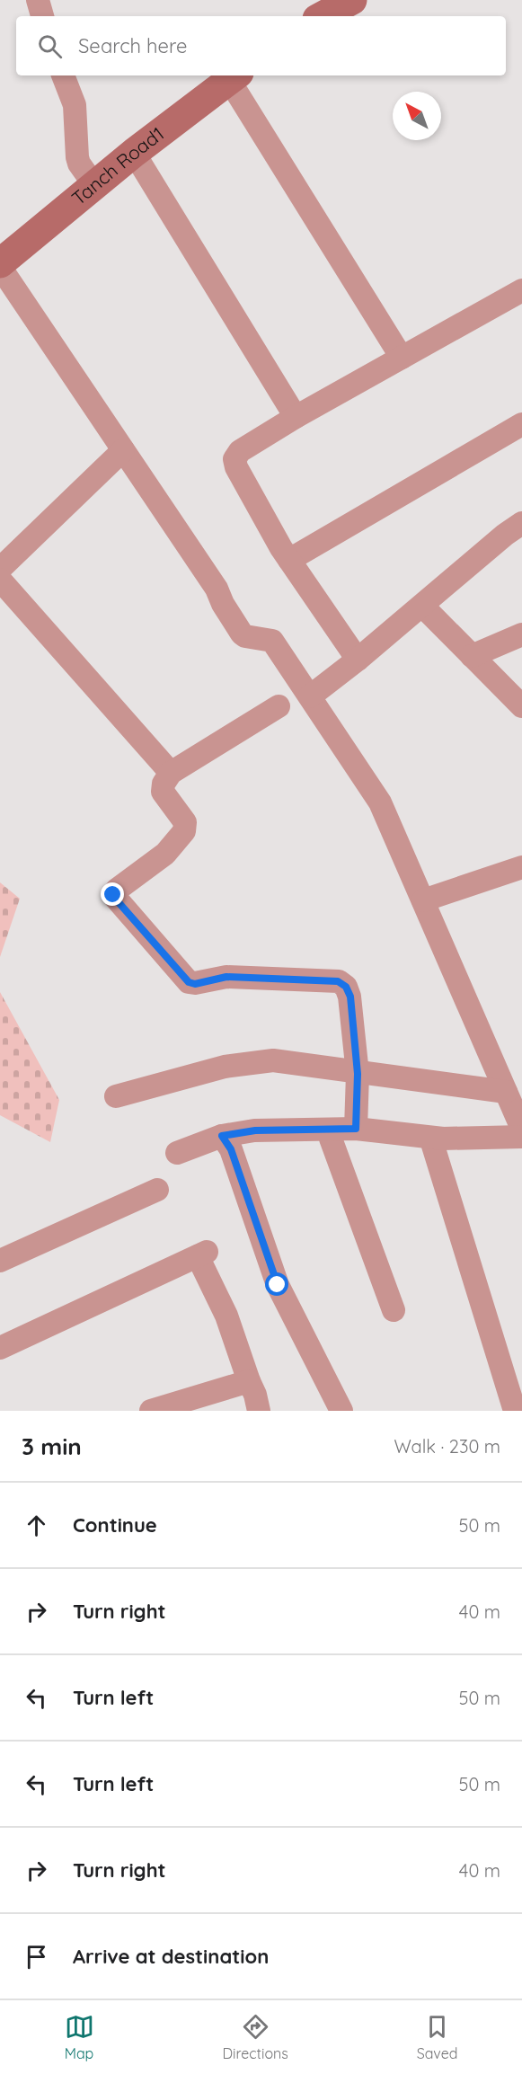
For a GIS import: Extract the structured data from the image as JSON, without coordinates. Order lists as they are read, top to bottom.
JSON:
{
  "streets": {
    "street": ["Tanch Road1"]
  },
  "north": "top left",
  "page": {
    "search": "Search here",
    "heading": ["3 min", "Walk · 230 m"],
    "list": [
      ["Continue", "50 m"],
      ["Turn right", "40 m"],
      ["Turn left", "50 m"],
      ["Turn left", "50 m"],
      ["Turn right", "40 m"],
      "Arrive at destination"
    ],
    "nav": ["Map", "Directions", "Saved"]
  }
}
